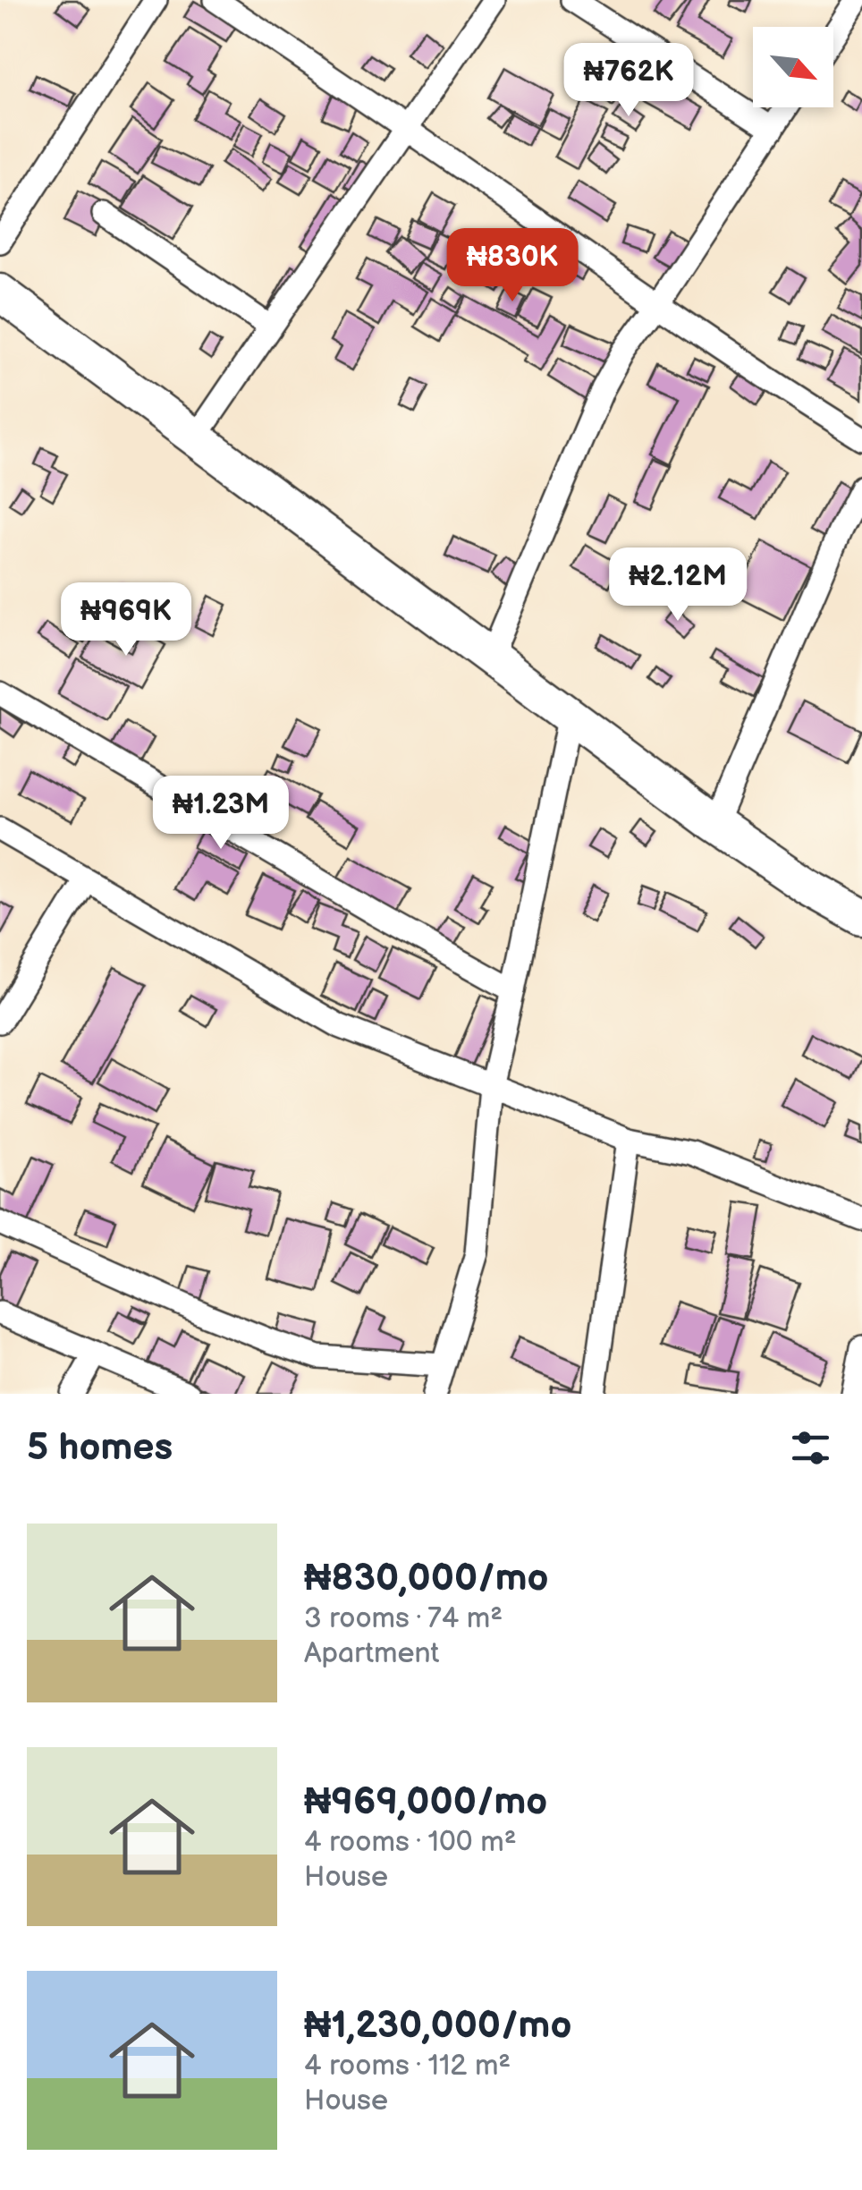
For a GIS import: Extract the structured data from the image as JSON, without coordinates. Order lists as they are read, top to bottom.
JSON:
{
  "north": "bottom right",
  "page": {
    "price": [
      "₦762K",
      "₦830K",
      "₦2.12M",
      "₦969K",
      "₦1.23M"
    ],
    "heading": "5 homes",
    "list": [
      {
        "name": "₦830,000/mo",
        "note": "3 rooms · 74 m² · Apartment"
      },
      {
        "name": "₦969,000/mo",
        "note": "4 rooms · 100 m² · House"
      },
      {
        "name": "₦1,230,000/mo",
        "note": "4 rooms · 112 m² · House"
      }
    ]
  }
}
